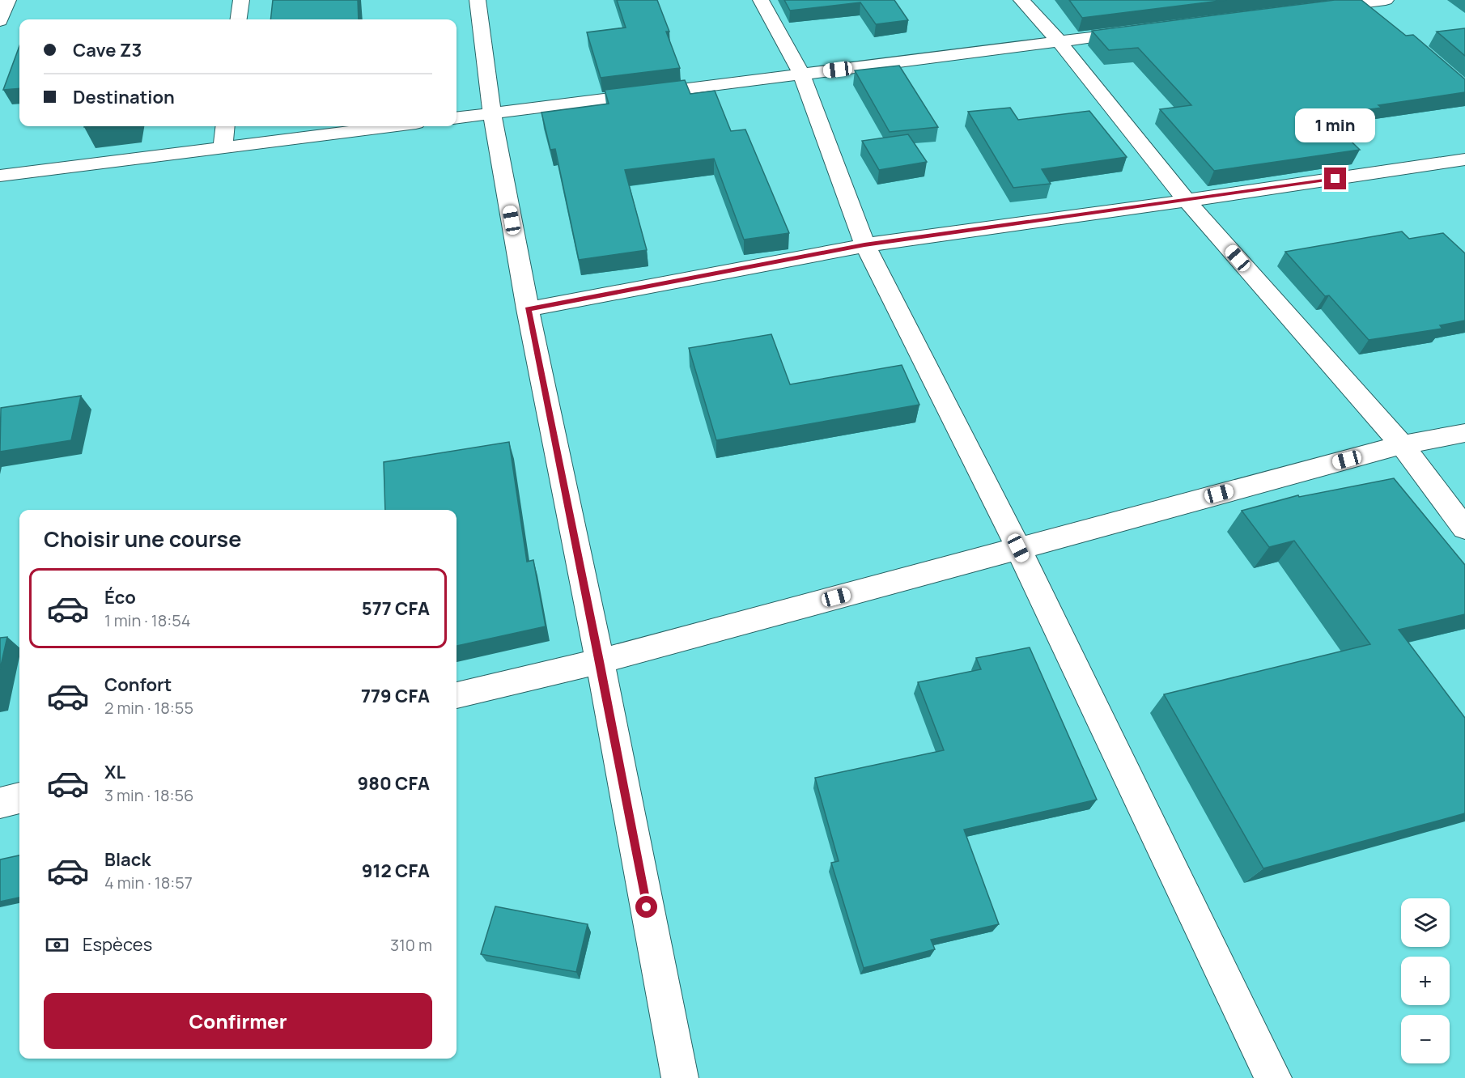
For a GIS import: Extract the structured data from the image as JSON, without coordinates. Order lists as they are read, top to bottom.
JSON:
{
  "page": {
    "banner": ["Cave Z3", "Destination"],
    "bubble": "1 min",
    "heading": "Choisir une course",
    "list": [
      {
        "name": "Éco",
        "note": "1 min · 18:54",
        "value": "577 CFA"
      },
      {
        "name": "Confort",
        "note": "2 min · 18:55",
        "value": "779 CFA"
      },
      {
        "name": "XL",
        "note": "3 min · 18:56",
        "value": "980 CFA"
      },
      {
        "name": "Black",
        "note": "4 min · 18:57",
        "value": "912 CFA"
      }
    ],
    "map_buttons": ["+", "−"],
    "pay": ["Espèces", "310 m"],
    "buttons": "Confirmer"
  }
}
